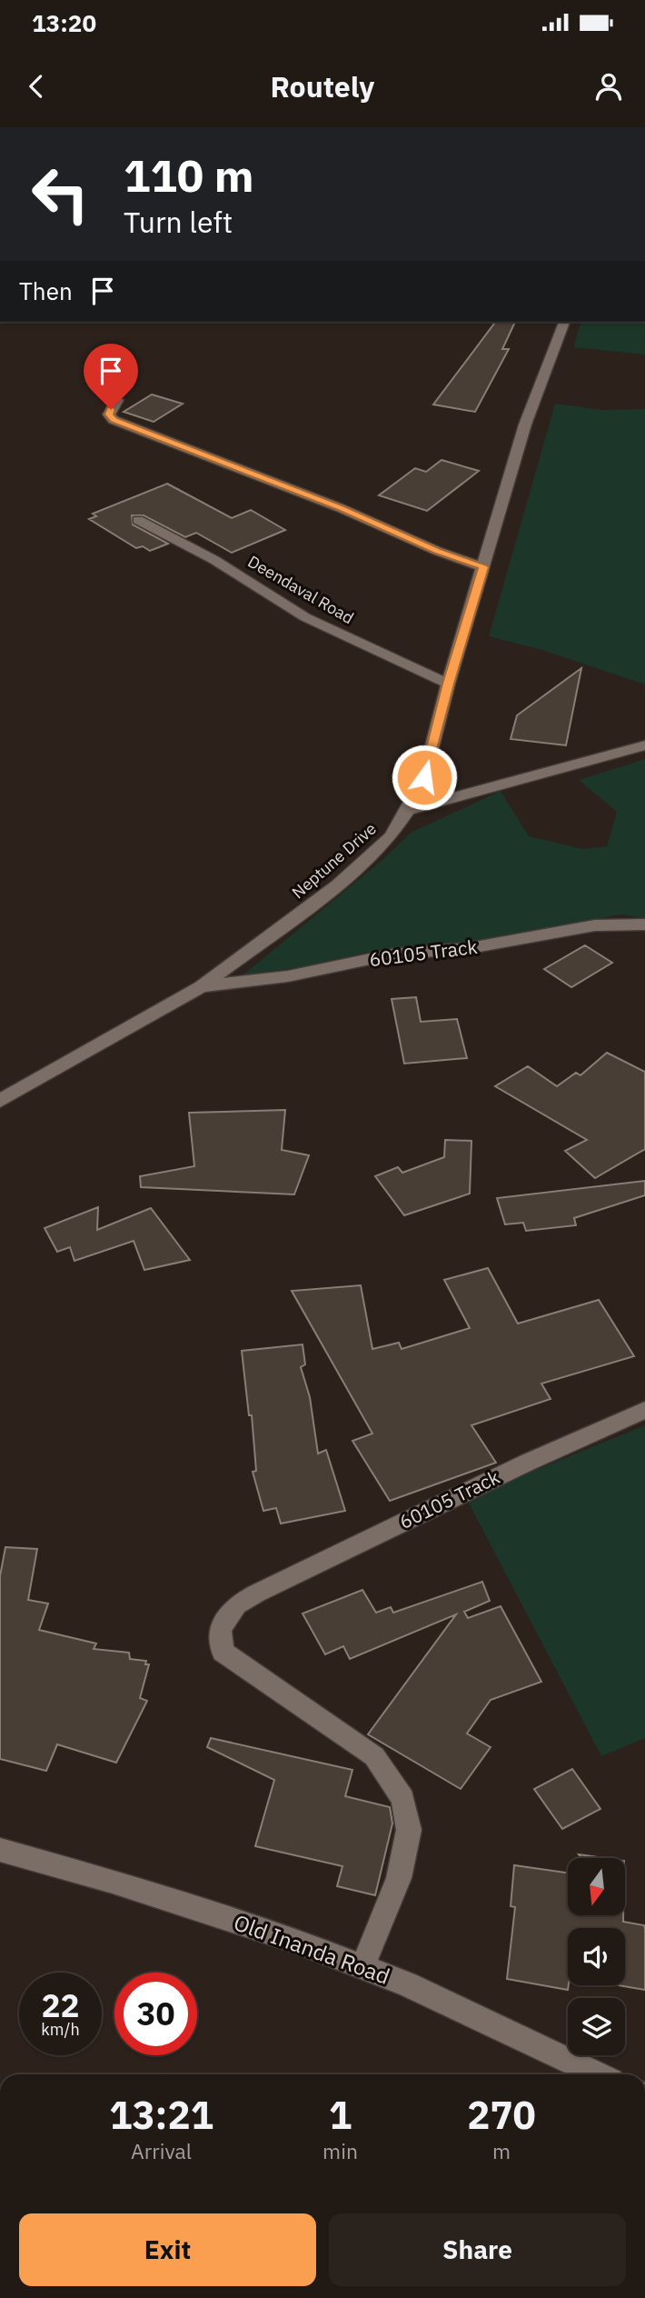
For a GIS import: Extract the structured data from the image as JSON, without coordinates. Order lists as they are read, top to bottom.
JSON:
{
  "streets": {
    "street": [
      "Deendaval Road",
      "Neptune Drive",
      "60105 Track",
      "Old Inanda Road"
    ]
  },
  "crossings": [
    ["Deendaval Road", "Neptune Drive"],
    ["Neptune Drive", "60105 Track"],
    ["60105 Track", "Old Inanda Road"]
  ],
  "north": "bottom",
  "page": {
    "status": "13:20",
    "header": "Routely",
    "turn": ["110 m", "Turn left"],
    "then": "Then",
    "speed": "22 km/h",
    "limit": "30",
    "eta": [
      "13:21",
      "Arrival",
      "1",
      "min",
      "270",
      "m"
    ],
    "buttons": ["Exit", "Share"]
  }
}
